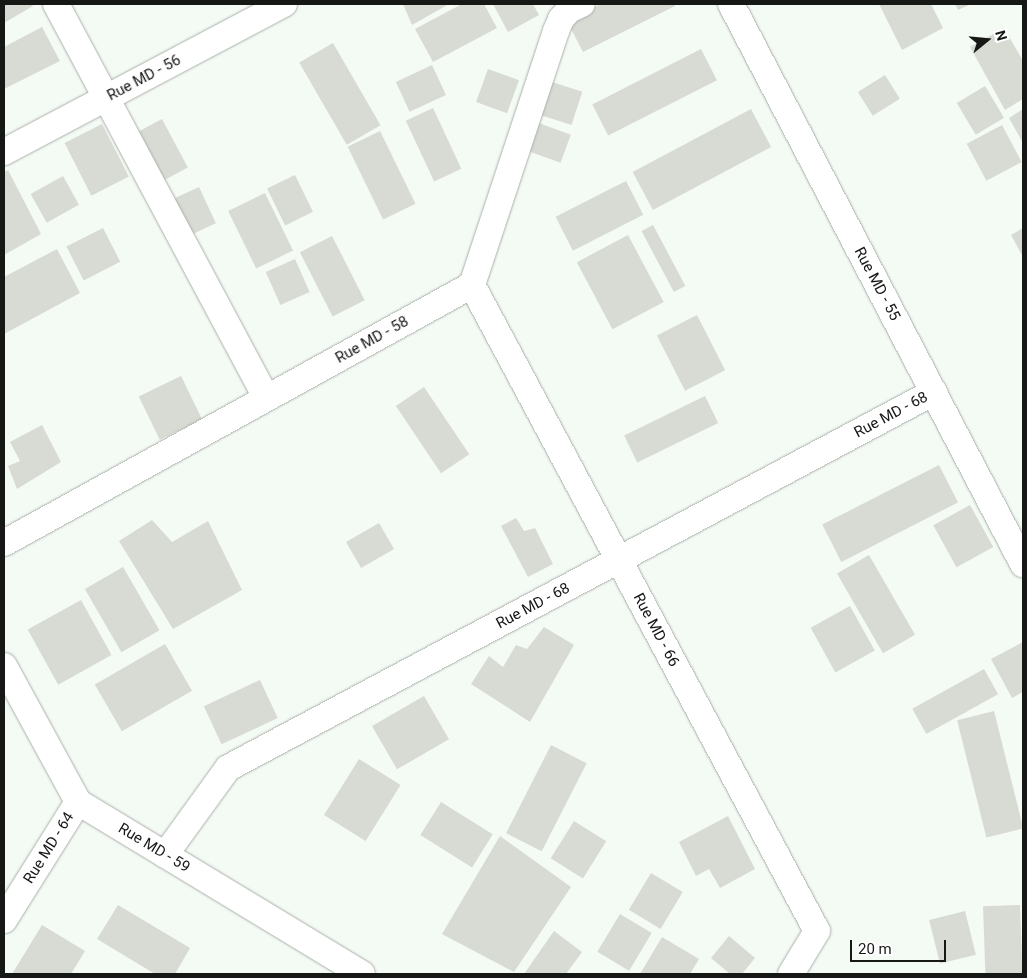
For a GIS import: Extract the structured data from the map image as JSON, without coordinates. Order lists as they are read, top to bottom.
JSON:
{
  "streets": {
    "street": [
      "Rue MD - 56",
      "Rue MD - 55",
      "Rue MD - 58",
      "Rue MD - 68",
      "Rue MD - 66",
      "Rue MD - 64",
      "Rue MD - 59"
    ]
  },
  "crossings": [
    ["Rue MD - 55", "Rue MD - 68"],
    ["Rue MD - 58", "Rue MD - 66"],
    ["Rue MD - 68", "Rue MD - 66"],
    ["Rue MD - 68", "Rue MD - 59"],
    ["Rue MD - 64", "Rue MD - 59"]
  ],
  "scale_bar": "20 m",
  "north": "right"
}
